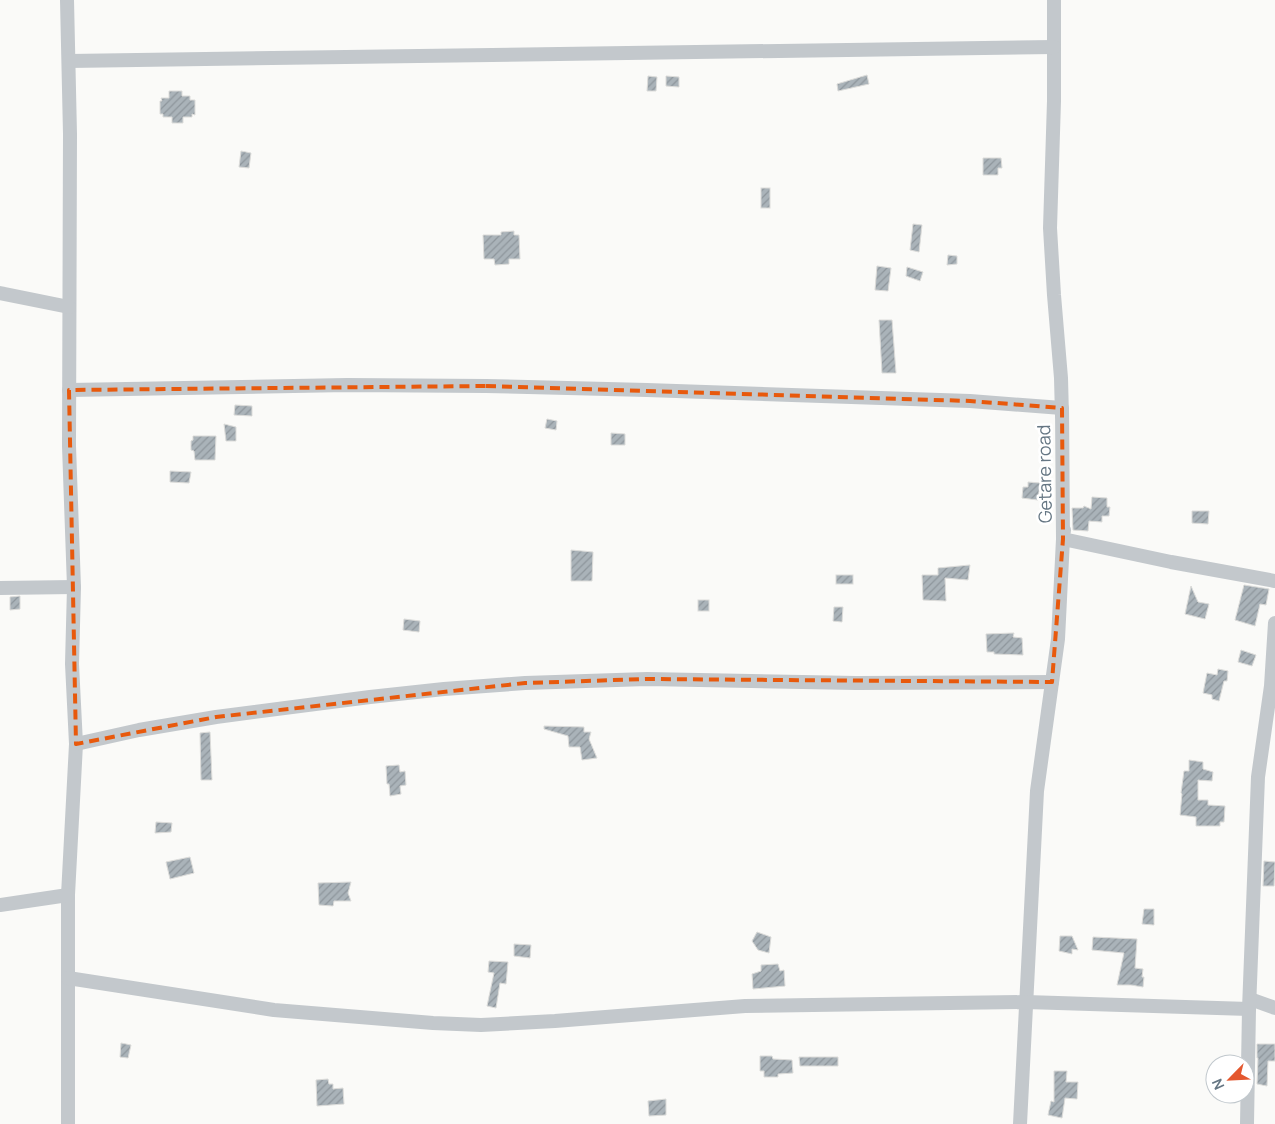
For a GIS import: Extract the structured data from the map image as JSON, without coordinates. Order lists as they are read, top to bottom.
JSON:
{
  "north": "bottom left"
}
